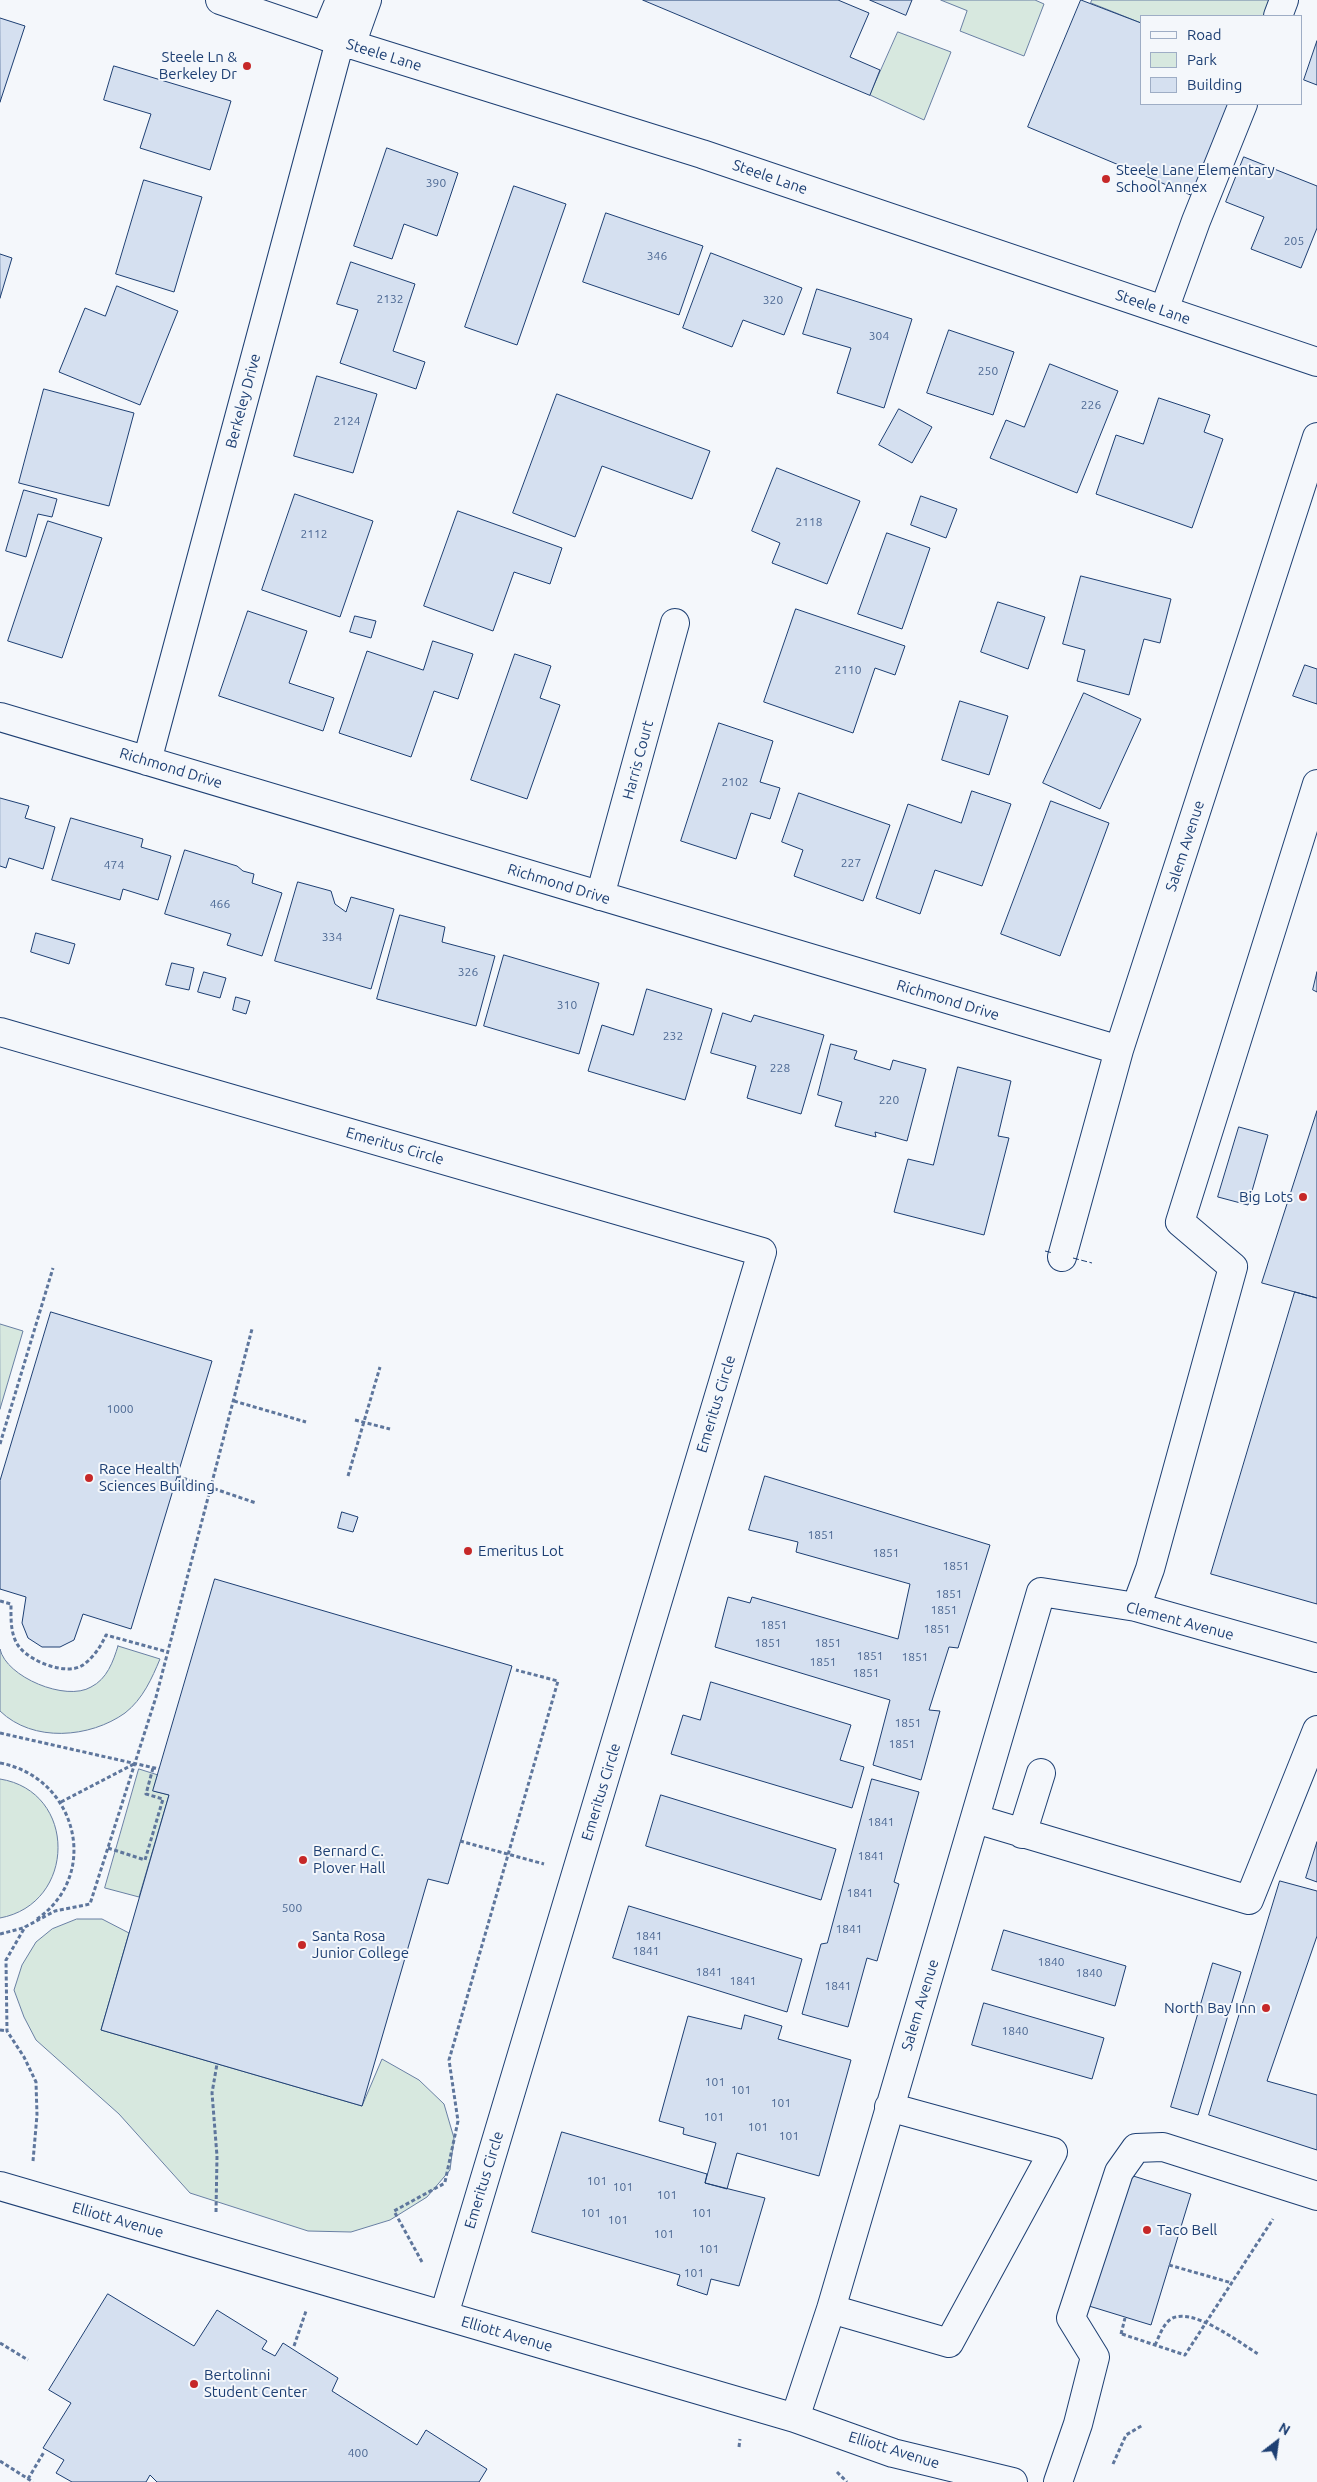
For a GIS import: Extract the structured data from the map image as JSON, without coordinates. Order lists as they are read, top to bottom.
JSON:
{
  "streets": {
    "street": [
      "Steele Lane",
      "Berkeley Drive",
      "Harris Court",
      "Richmond Drive",
      "Salem Avenue",
      "Emeritus Circle",
      "Clement Avenue",
      "Elliott Avenue"
    ]
  },
  "crossings": [
    ["Steele Lane", "Berkeley Drive"],
    ["Berkeley Drive", "Richmond Drive"],
    ["Harris Court", "Richmond Drive"],
    ["Richmond Drive", "Salem Avenue"],
    ["Salem Avenue", "Clement Avenue"],
    ["Salem Avenue", "Elliott Avenue"],
    ["Emeritus Circle", "Elliott Avenue"]
  ],
  "places": [
    "Steele Ln & Berkeley Dr",
    "Steele Lane Elementary School Annex",
    "Big Lots",
    "Race Health Sciences Building",
    "Emeritus Lot",
    "Bernard C. Plover Hall",
    "Santa Rosa Junior College",
    "North Bay Inn",
    "Taco Bell",
    "Bertolinni Student Center"
  ],
  "house_numbers": [
    "390",
    "205",
    "346",
    "2132",
    "320",
    "304",
    "250",
    "226",
    "2124",
    "2118",
    "2112",
    "2110",
    "2102",
    "227",
    "474",
    "466",
    "334",
    "326",
    "310",
    "232",
    "228",
    "220",
    "1000",
    "1851",
    "1851",
    "1851",
    "1851",
    "1851",
    "1851",
    "1851",
    "1851",
    "1851",
    "1851",
    "1851",
    "1851",
    "1851",
    "1851",
    "1851",
    "1841",
    "1841",
    "1841",
    "500",
    "1841",
    "1841",
    "1841",
    "1840",
    "1841",
    "1840",
    "1841",
    "1841",
    "1840",
    "101",
    "101",
    "101",
    "101",
    "101",
    "101",
    "101",
    "101",
    "101",
    "101",
    "101",
    "101",
    "101",
    "101",
    "101",
    "400"
  ],
  "legend": ["Road", "Park", "Building"],
  "north": "top right"
}
